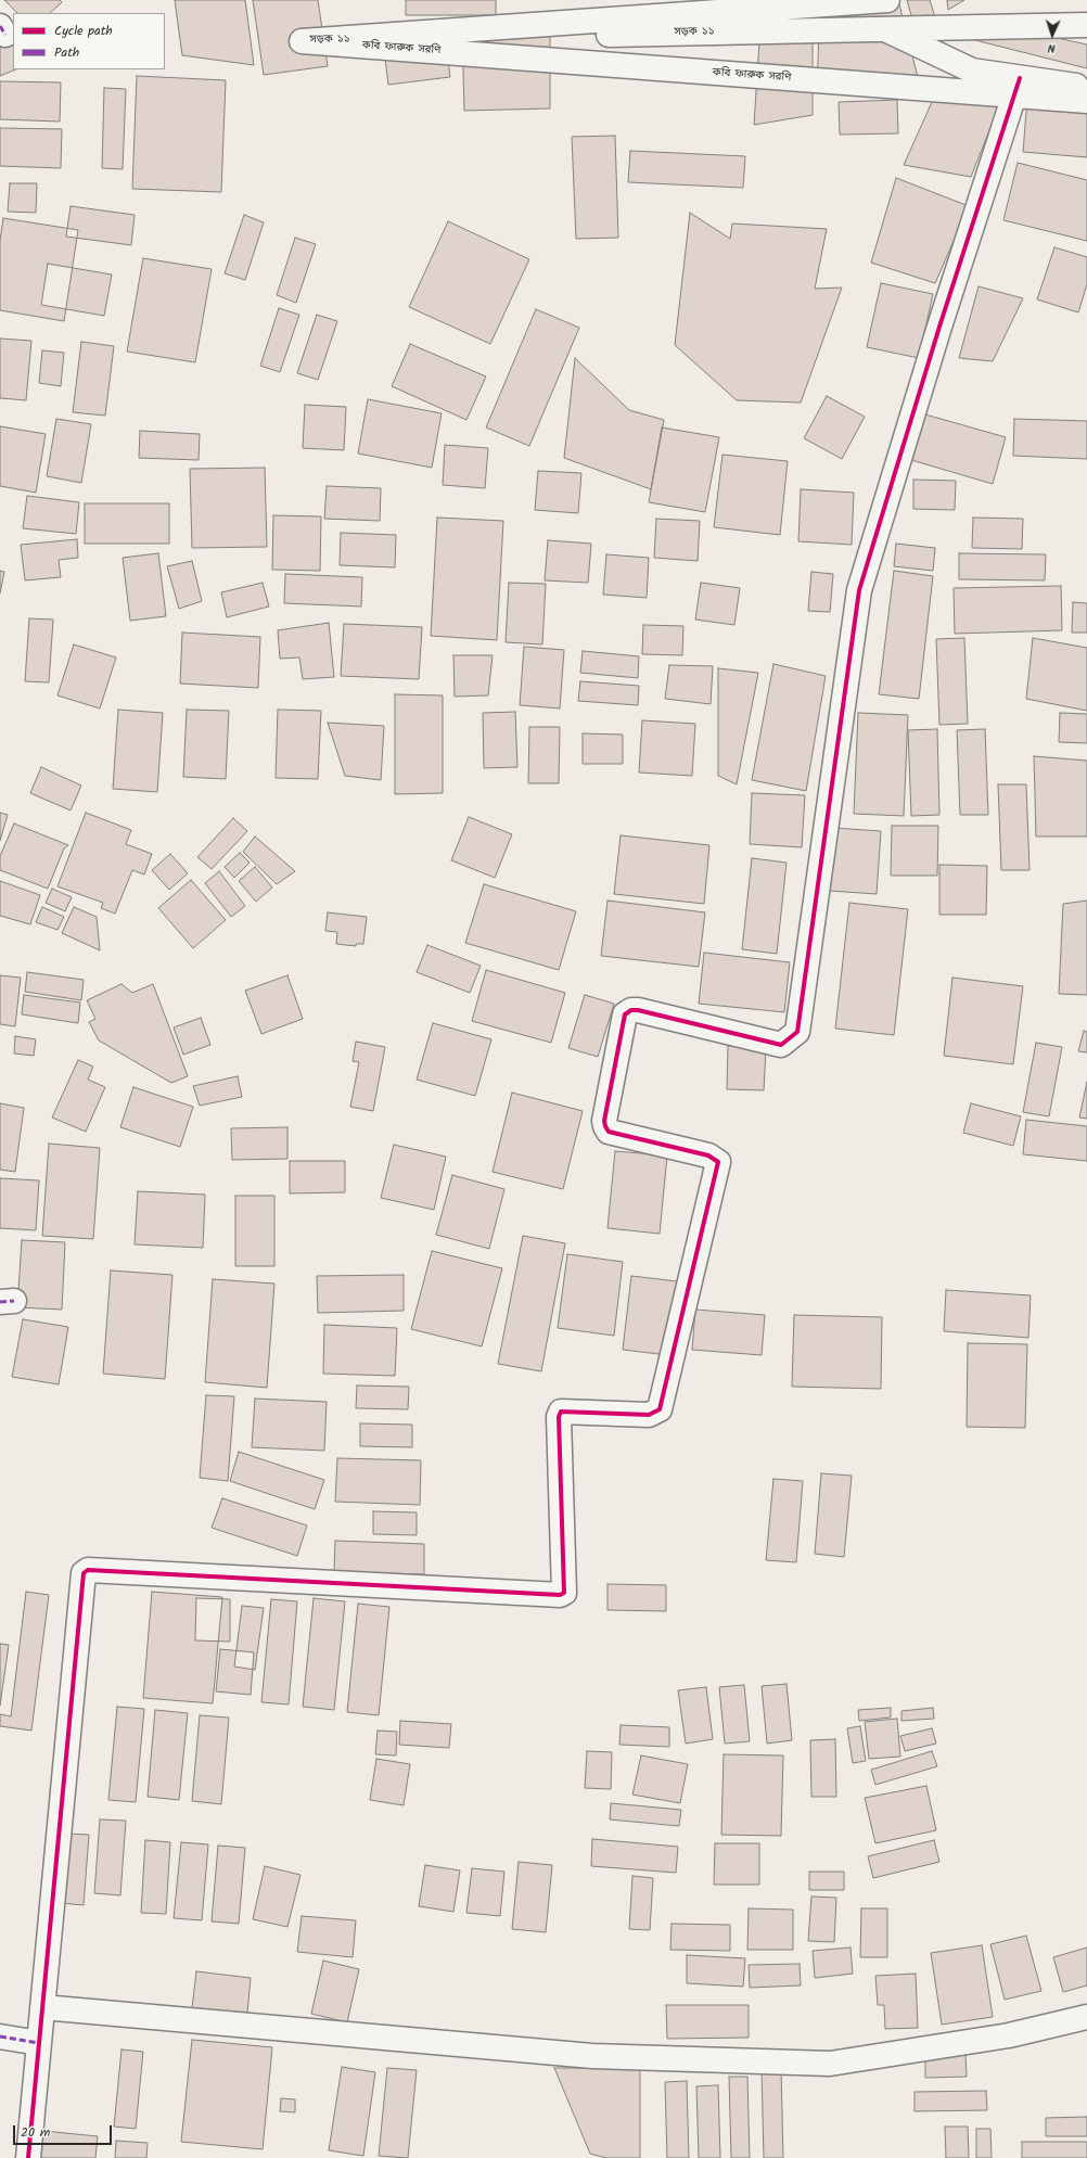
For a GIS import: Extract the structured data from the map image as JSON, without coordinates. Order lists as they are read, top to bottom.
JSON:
{
  "streets": {
    "street": ["সড়ক ১১", "কবি ফারুক সরণি"]
  },
  "crossings": [
    ["সড়ক ১১", "কবি ফারুক সরণি"]
  ],
  "legend": ["Cycle path", "Path"],
  "scale_bar": "20 m",
  "north": "bottom"
}
